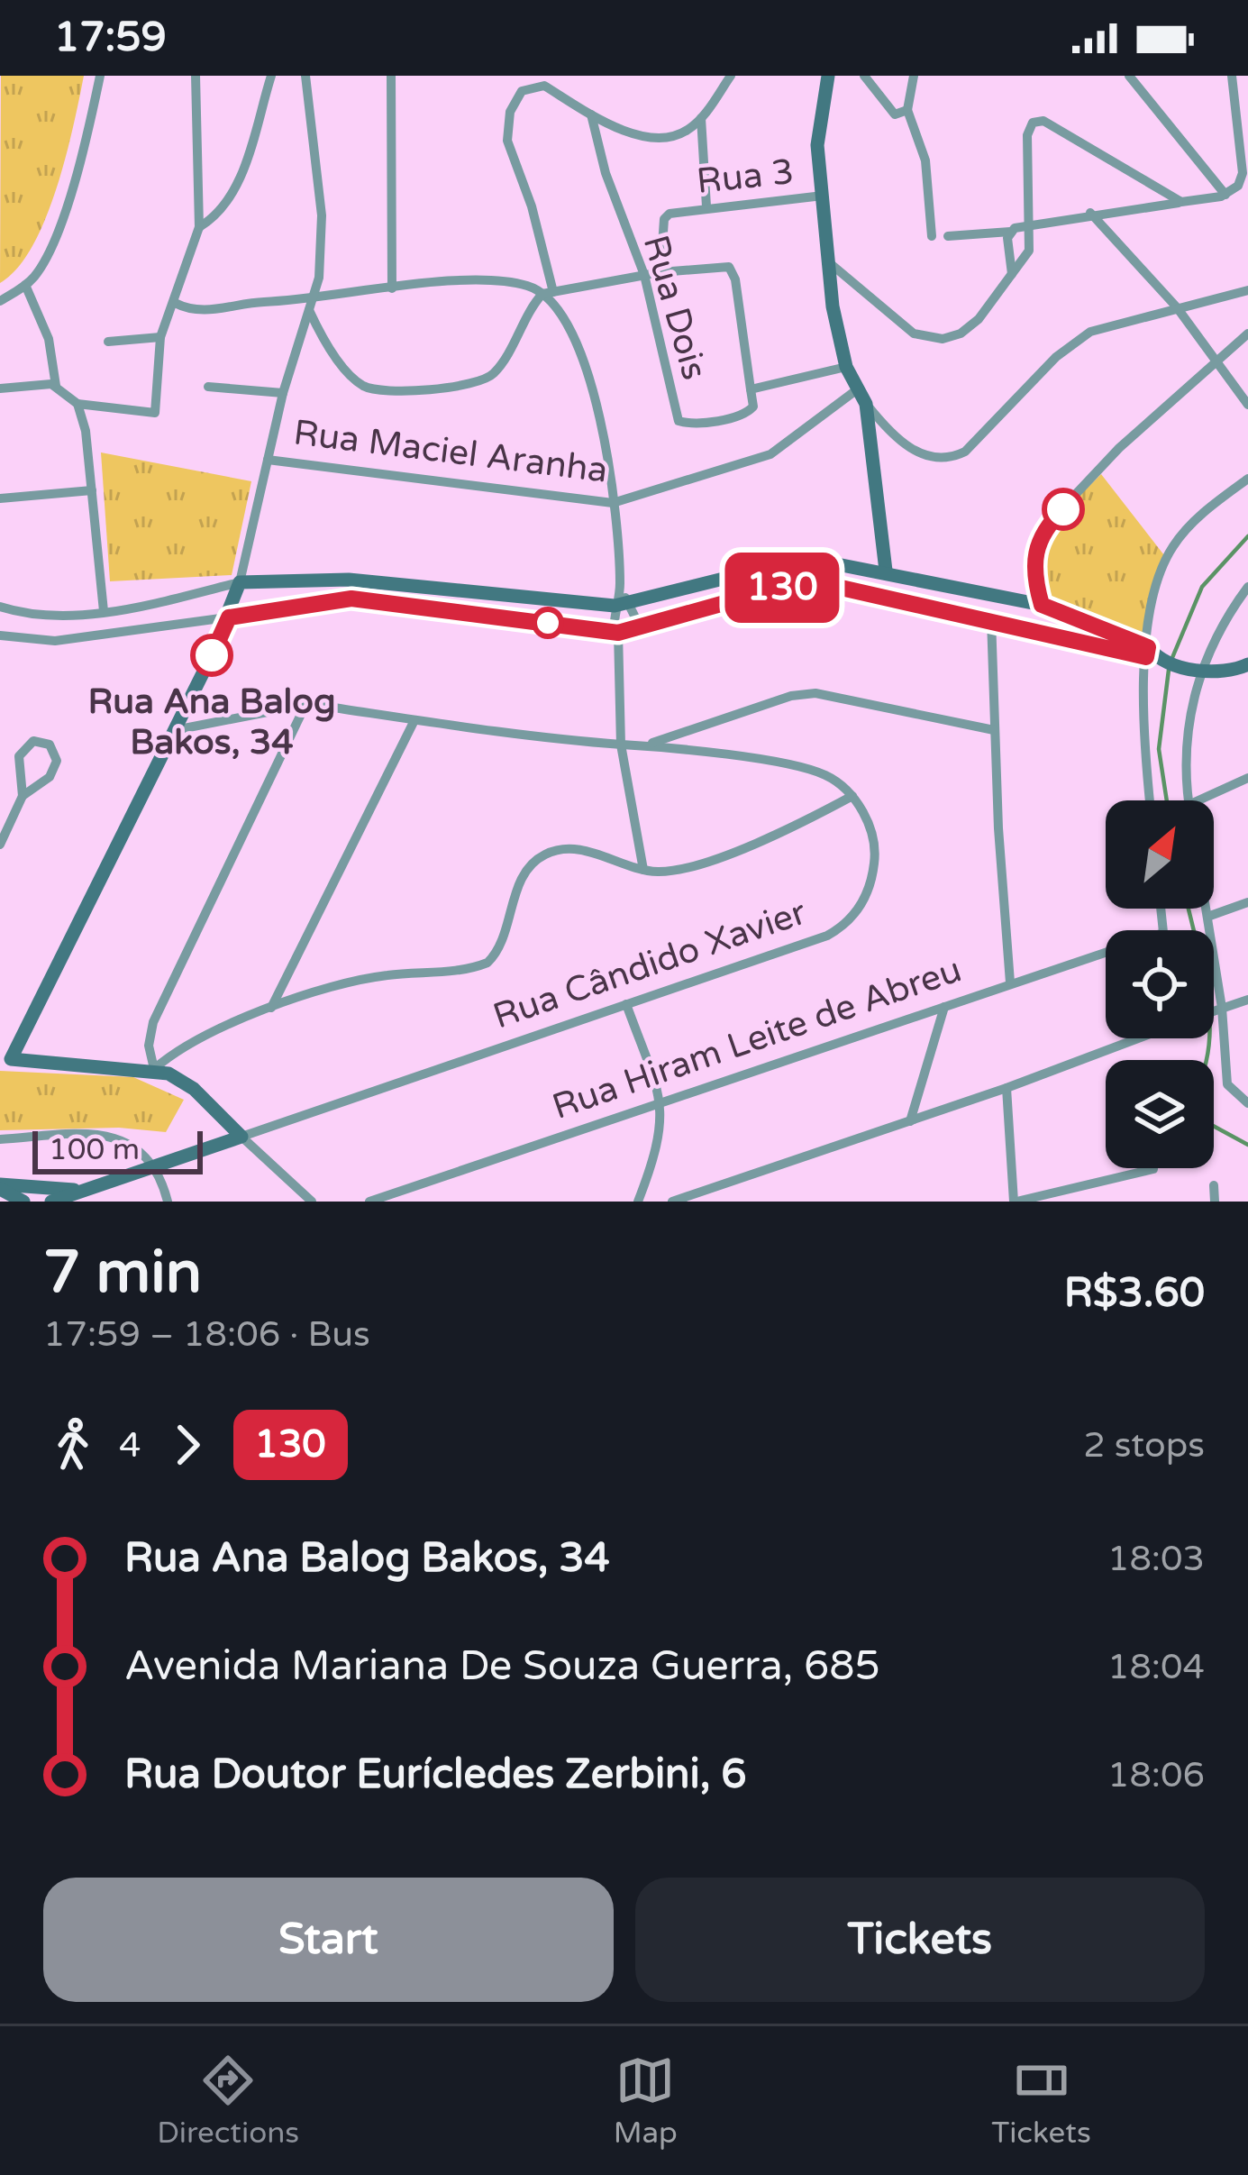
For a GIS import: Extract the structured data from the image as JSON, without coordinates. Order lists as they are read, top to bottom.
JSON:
{
  "streets": {
    "main road": ["Rua Cândido Xavier"],
    "street": [
      "Rua 3",
      "Rua Dois",
      "Rua Maciel Aranha",
      "Rua Hiram Leite de Abreu"
    ]
  },
  "places": ["Rua Ana Balog Bakos, 34"],
  "lines": ["bus line 130"],
  "scale_bar": "100 m",
  "north": "top right",
  "page": {
    "status": "17:59",
    "on_map": "130",
    "scale": "100 m",
    "heading": ["7 min", "17:59 – 18:06 · Bus", "R$3.60"],
    "legs": ["4", "130", "2 stops"],
    "list": [
      {
        "name": "Rua Ana Balog Bakos, 34",
        "value": "18:03"
      },
      {
        "name": "Avenida Mariana De Souza Guerra, 685",
        "value": "18:04"
      },
      {
        "name": "Rua Doutor Eurícledes Zerbini, 6",
        "value": "18:06"
      }
    ],
    "buttons": ["Start", "Tickets"],
    "tabs": ["Directions", "Map", "Tickets"]
  }
}
